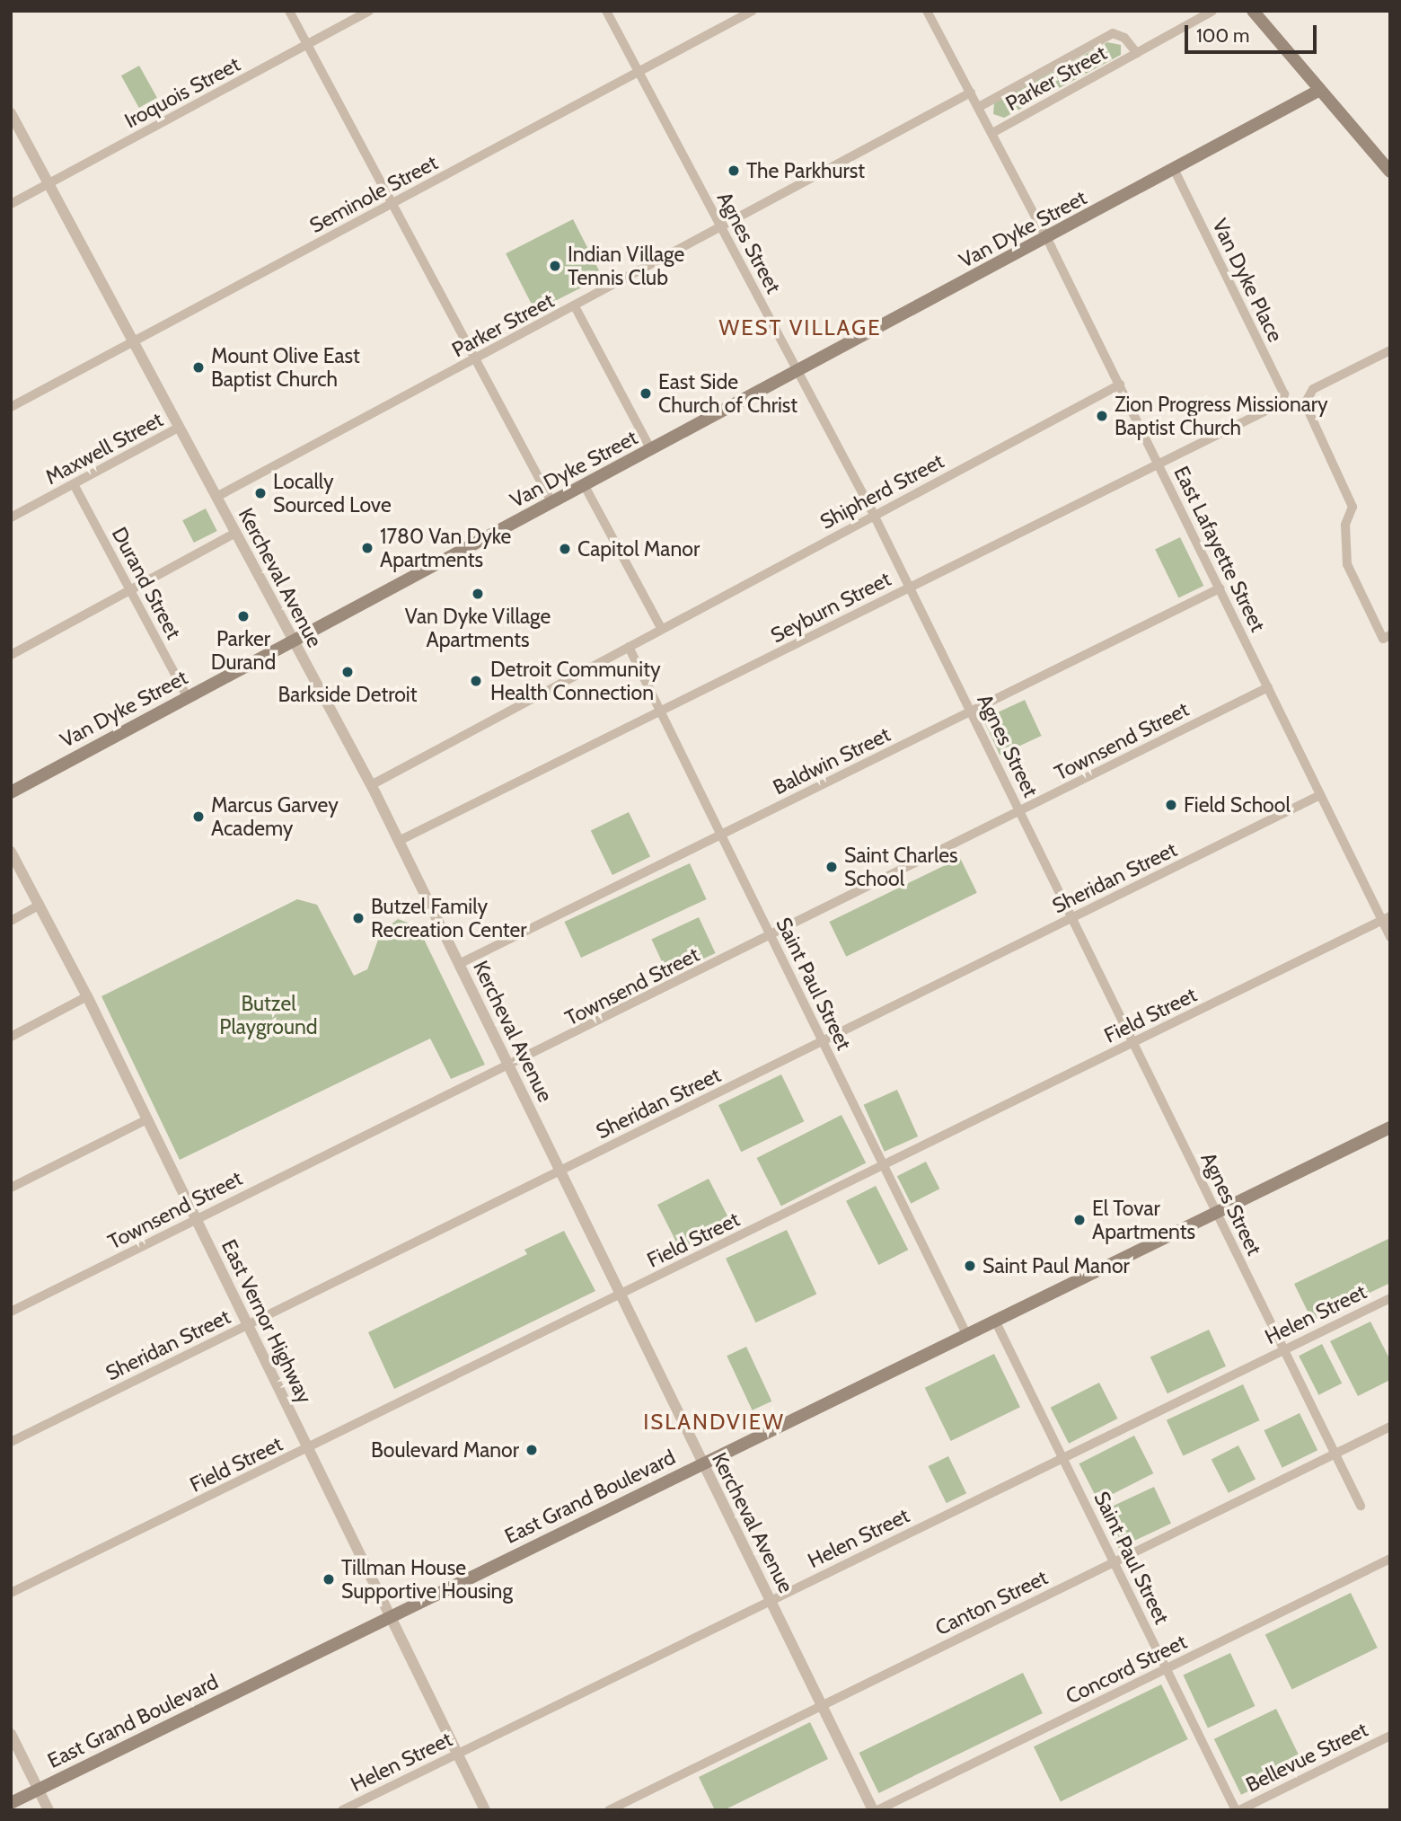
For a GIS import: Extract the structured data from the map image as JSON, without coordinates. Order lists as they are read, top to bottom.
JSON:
{
  "streets": {
    "main road": ["Van Dyke Street", "East Grand Boulevard"],
    "street": [
      "Parker Street",
      "Iroquois Street",
      "Seminole Street",
      "Agnes Street",
      "Van Dyke Place",
      "Maxwell Street",
      "Shipherd Street",
      "East Lafayette Street",
      "Kercheval Avenue",
      "Durand Street",
      "Seyburn Street",
      "Townsend Street",
      "Baldwin Street",
      "Sheridan Street",
      "Saint Paul Street",
      "Field Street",
      "Helen Street",
      "East Vernor Highway",
      "Canton Street",
      "Concord Street",
      "Bellevue Street"
    ]
  },
  "crossings": [
    ["Parker Street", "Agnes Street"],
    ["Parker Street", "East Lafayette Street"],
    ["Parker Street", "Kercheval Avenue"],
    ["Iroquois Street", "Kercheval Avenue"],
    ["Seminole Street", "Agnes Street"],
    ["Seminole Street", "Kercheval Avenue"],
    ["Van Dyke Street", "Agnes Street"],
    ["Van Dyke Street", "Van Dyke Place"],
    ["Van Dyke Street", "East Lafayette Street"],
    ["Van Dyke Street", "Kercheval Avenue"],
    ["Van Dyke Street", "Durand Street"],
    ["Agnes Street", "Shipherd Street"],
    ["Agnes Street", "Seyburn Street"],
    ["Agnes Street", "Townsend Street"],
    ["Agnes Street", "Baldwin Street"],
    ["Agnes Street", "Sheridan Street"],
    ["Agnes Street", "Field Street"],
    ["Agnes Street", "Helen Street"],
    ["Agnes Street", "East Grand Boulevard"],
    ["Agnes Street", "Canton Street"],
    ["Van Dyke Place", "Seyburn Street"],
    ["Maxwell Street", "Kercheval Avenue"],
    ["Maxwell Street", "Durand Street"],
    ["Shipherd Street", "East Lafayette Street"],
    ["Shipherd Street", "Saint Paul Street"],
    ["East Lafayette Street", "Seyburn Street"],
    ["East Lafayette Street", "Townsend Street"],
    ["East Lafayette Street", "Baldwin Street"],
    ["East Lafayette Street", "Sheridan Street"],
    ["East Lafayette Street", "Field Street"],
    ["Kercheval Avenue", "Seyburn Street"],
    ["Kercheval Avenue", "Townsend Street"],
    ["Kercheval Avenue", "Baldwin Street"],
    ["Kercheval Avenue", "Sheridan Street"],
    ["Kercheval Avenue", "Field Street"],
    ["Kercheval Avenue", "Helen Street"],
    ["Kercheval Avenue", "East Grand Boulevard"],
    ["Kercheval Avenue", "Canton Street"],
    ["Kercheval Avenue", "Concord Street"],
    ["Seyburn Street", "Saint Paul Street"],
    ["Townsend Street", "Saint Paul Street"],
    ["Townsend Street", "East Vernor Highway"],
    ["Baldwin Street", "Saint Paul Street"],
    ["Sheridan Street", "Saint Paul Street"],
    ["Sheridan Street", "East Vernor Highway"],
    ["Saint Paul Street", "Field Street"],
    ["Saint Paul Street", "Helen Street"],
    ["Saint Paul Street", "East Grand Boulevard"],
    ["Saint Paul Street", "Canton Street"],
    ["Saint Paul Street", "Concord Street"],
    ["Saint Paul Street", "Bellevue Street"],
    ["Field Street", "East Vernor Highway"],
    ["Helen Street", "East Vernor Highway"],
    ["East Vernor Highway", "East Grand Boulevard"]
  ],
  "districts": ["WEST VILLAGE", "ISLANDVIEW"],
  "parks": ["Butzel Playground"],
  "places": [
    "The Parkhurst",
    "Indian Village Tennis Club",
    "Mount Olive East Baptist Church",
    "East Side Church of Christ",
    "Zion Progress Missionary Baptist Church",
    "Locally Sourced Love",
    "1780 Van Dyke Apartments",
    "Capitol Manor",
    "Van Dyke Village Apartments",
    "Parker Durand",
    "Barkside Detroit",
    "Detroit Community Health Connection",
    "Field School",
    "Marcus Garvey Academy",
    "Saint Charles School",
    "Butzel Family Recreation Center",
    "El Tovar Apartments",
    "Saint Paul Manor",
    "Boulevard Manor",
    "Tillman House Supportive Housing"
  ],
  "scale_bar": "100 m"
}
